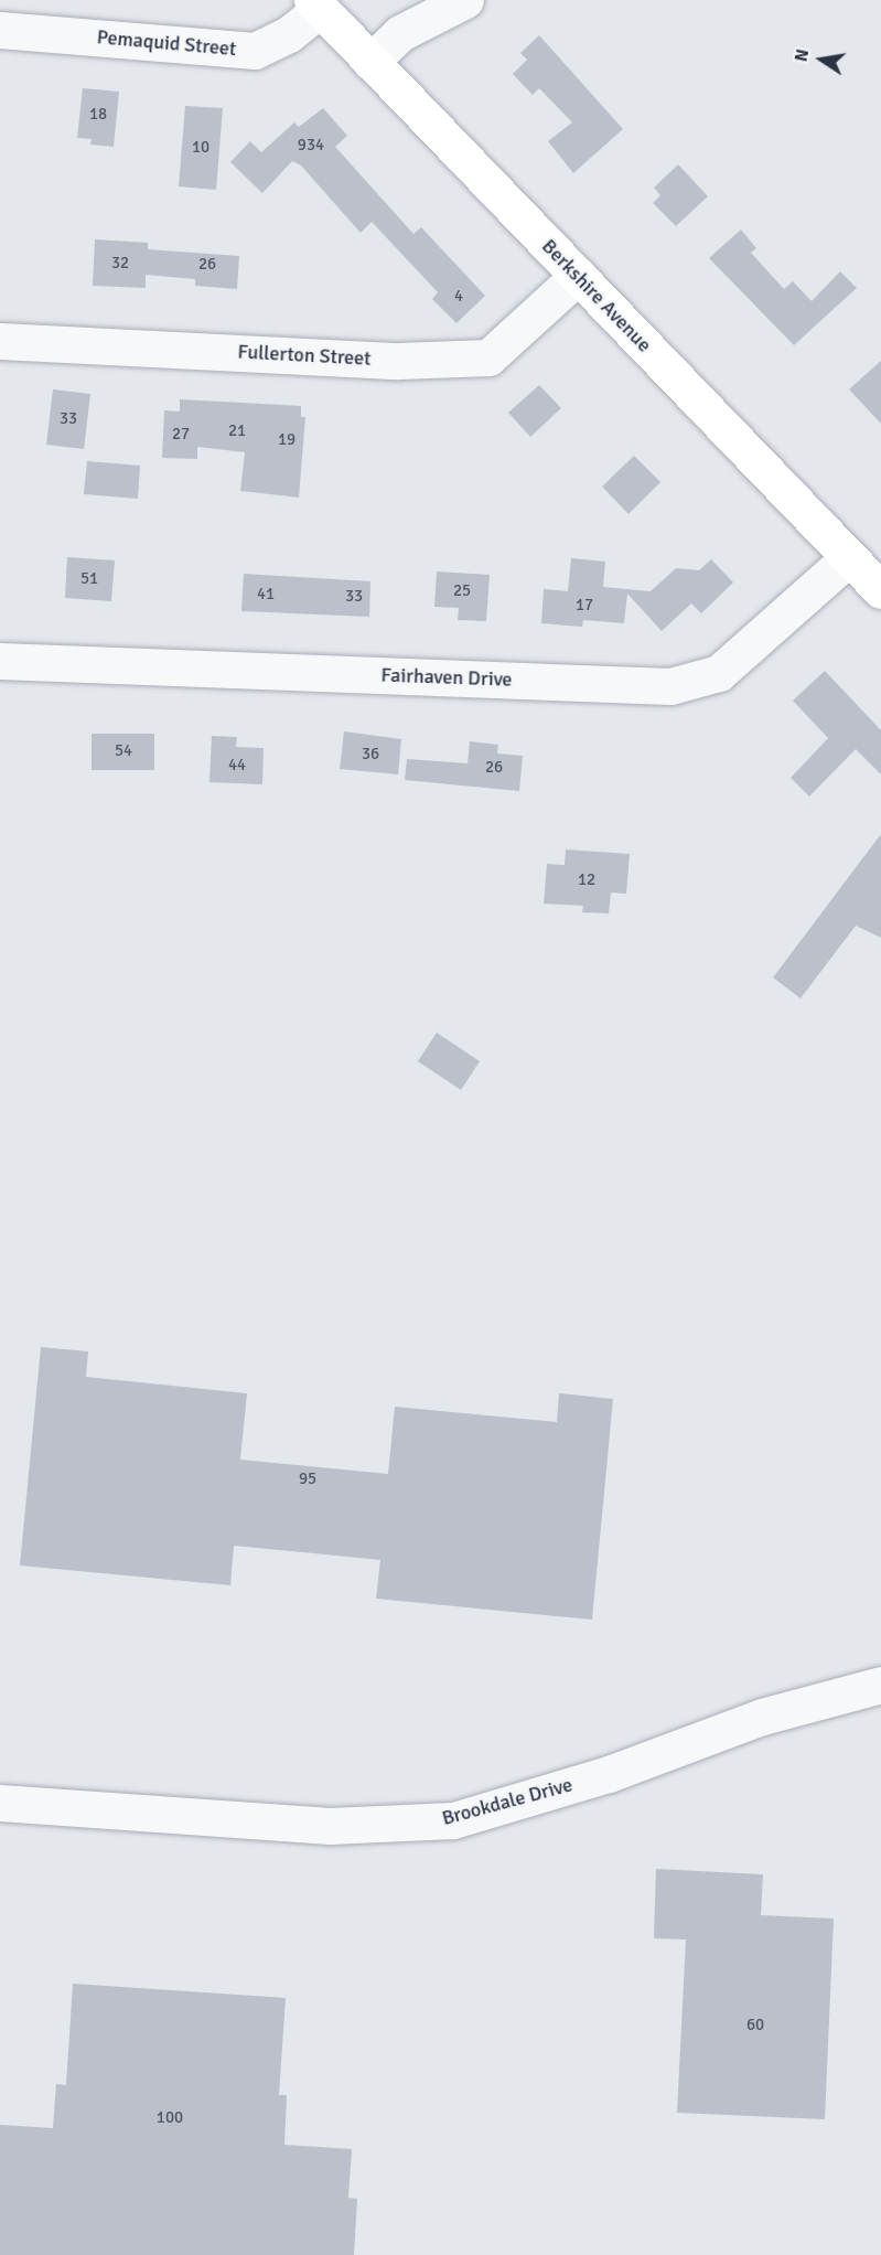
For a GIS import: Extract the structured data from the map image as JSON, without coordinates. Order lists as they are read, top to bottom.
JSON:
{
  "streets": {
    "main road": ["Berkshire Avenue"],
    "street": [
      "Pemaquid Street",
      "Fullerton Street",
      "Fairhaven Drive",
      "Brookdale Drive"
    ]
  },
  "crossings": [
    ["Pemaquid Street", "Berkshire Avenue"],
    ["Berkshire Avenue", "Fullerton Street"],
    ["Berkshire Avenue", "Fairhaven Drive"]
  ],
  "house_numbers": [
    "18",
    "934",
    "10",
    "32",
    "26",
    "4",
    "33",
    "21",
    "27",
    "19",
    "51",
    "25",
    "41",
    "33",
    "17",
    "54",
    "36",
    "44",
    "26",
    "12",
    "95",
    "60",
    "100"
  ],
  "north": "left"
}
